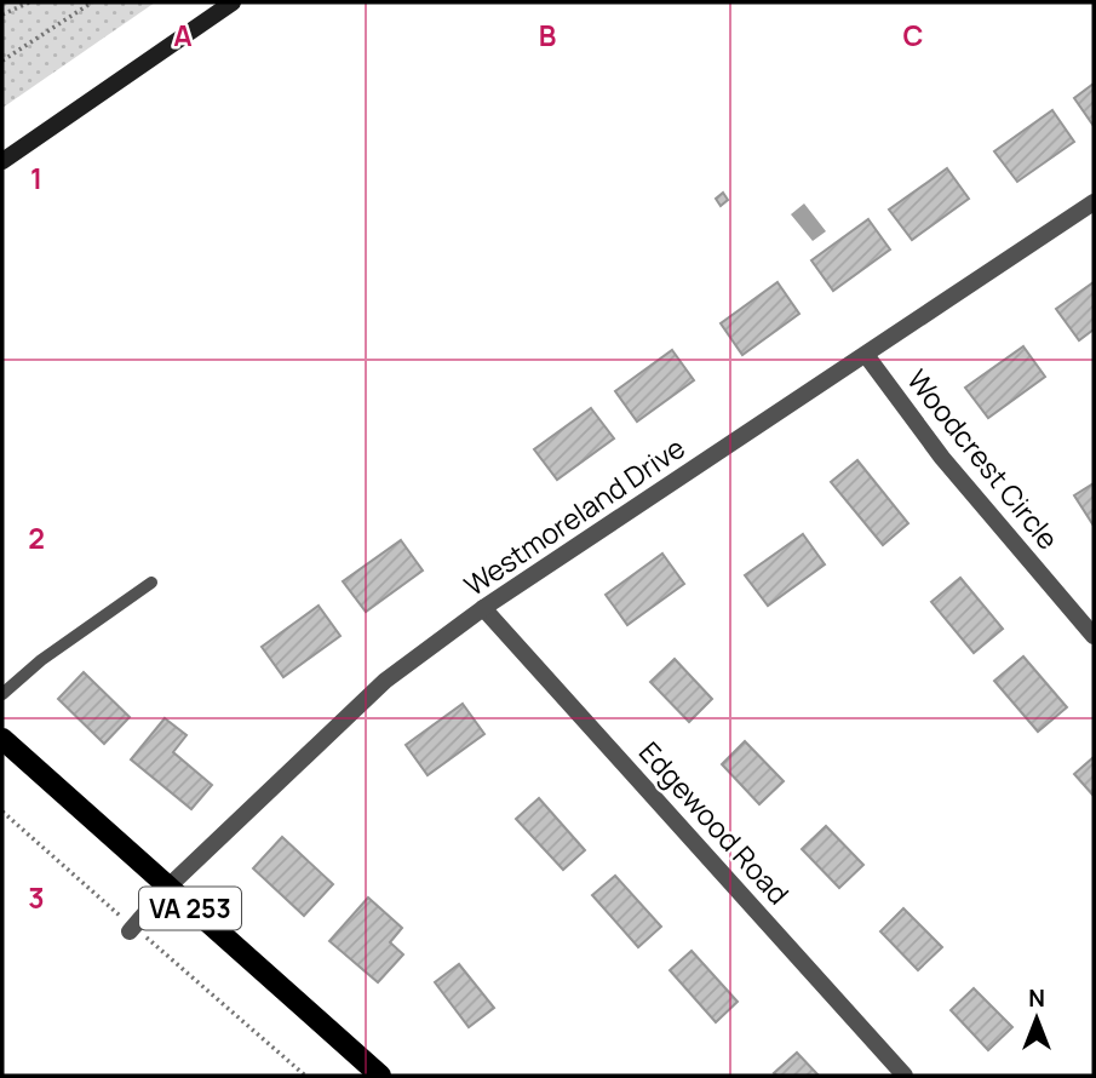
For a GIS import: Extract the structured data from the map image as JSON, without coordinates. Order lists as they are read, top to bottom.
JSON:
{
  "streets": {
    "main road": ["VA 253"],
    "street": ["Woodcrest Circle", "Westmoreland Drive", "Edgewood Road"]
  },
  "crossings": [
    ["Woodcrest Circle", "Westmoreland Drive"],
    ["Westmoreland Drive", "Edgewood Road"],
    ["Westmoreland Drive", "VA 253"]
  ],
  "north": "top",
  "grid": {
    "columns": ["A", "B", "C"],
    "rows": ["1", "2", "3"]
  }
}
